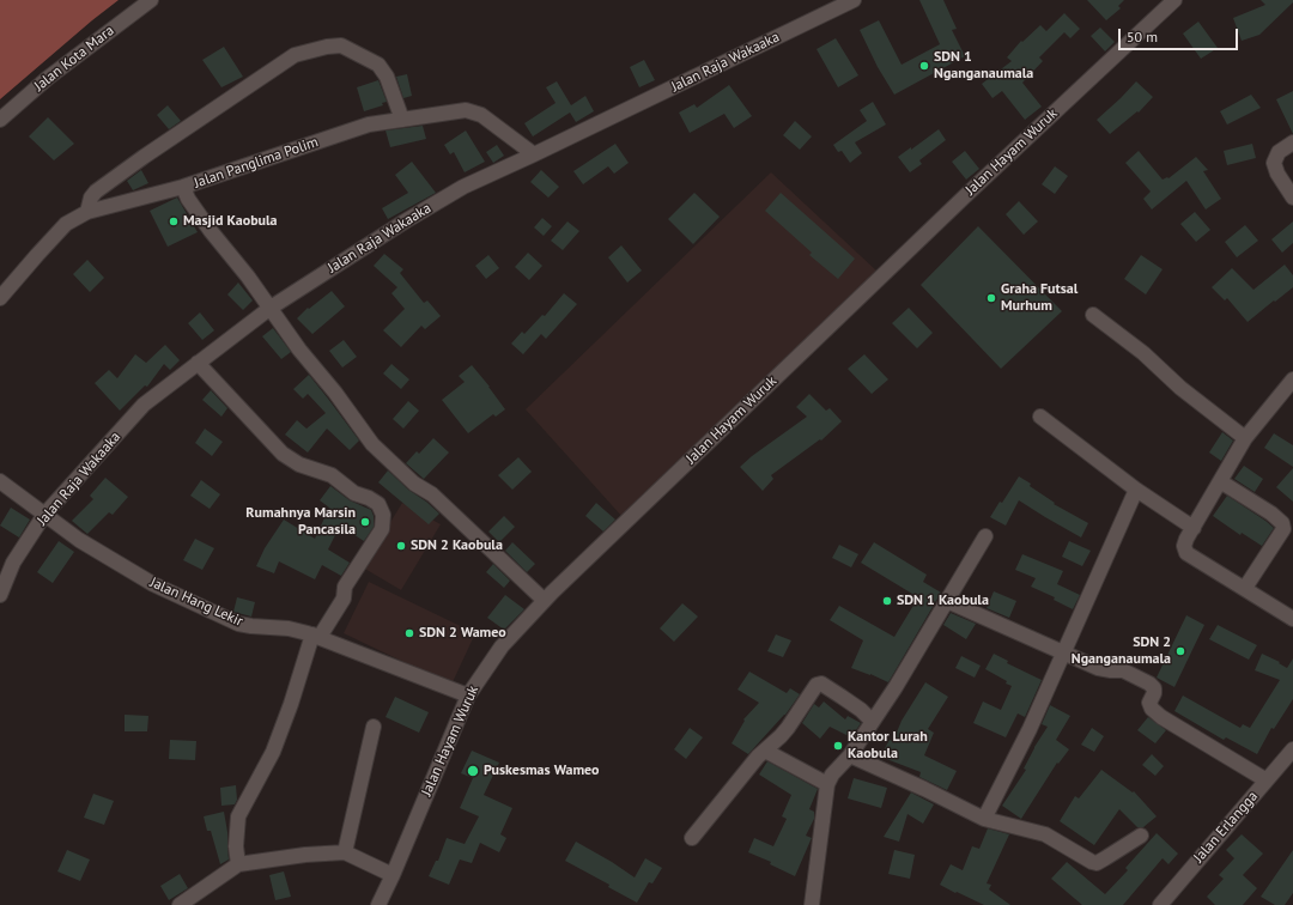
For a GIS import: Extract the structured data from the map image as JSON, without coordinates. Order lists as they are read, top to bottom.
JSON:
{
  "streets": {
    "street": [
      "Jalan Kota Mara",
      "Jalan Raja Wakaaka",
      "Jalan Hayam Wuruk",
      "Jalan Panglima Polim",
      "Jalan Hang Lekir",
      "Jalan Erlangga"
    ]
  },
  "crossings": [
    ["Jalan Raja Wakaaka", "Jalan Panglima Polim"],
    ["Jalan Raja Wakaaka", "Jalan Hang Lekir"],
    ["Jalan Hayam Wuruk", "Jalan Hang Lekir"]
  ],
  "places": [
    "SDN 1 Nganganaumala",
    "Masjid Kaobula",
    "Graha Futsal Murhum",
    "Rumahnya Marsin Pancasila",
    "SDN 2 Kaobula",
    "SDN 1 Kaobula",
    "SDN 2 Wameo",
    "SDN 2 Nganganaumala",
    "Kantor Lurah Kaobula",
    "Puskesmas Wameo"
  ],
  "scale_bar": "50 m"
}
